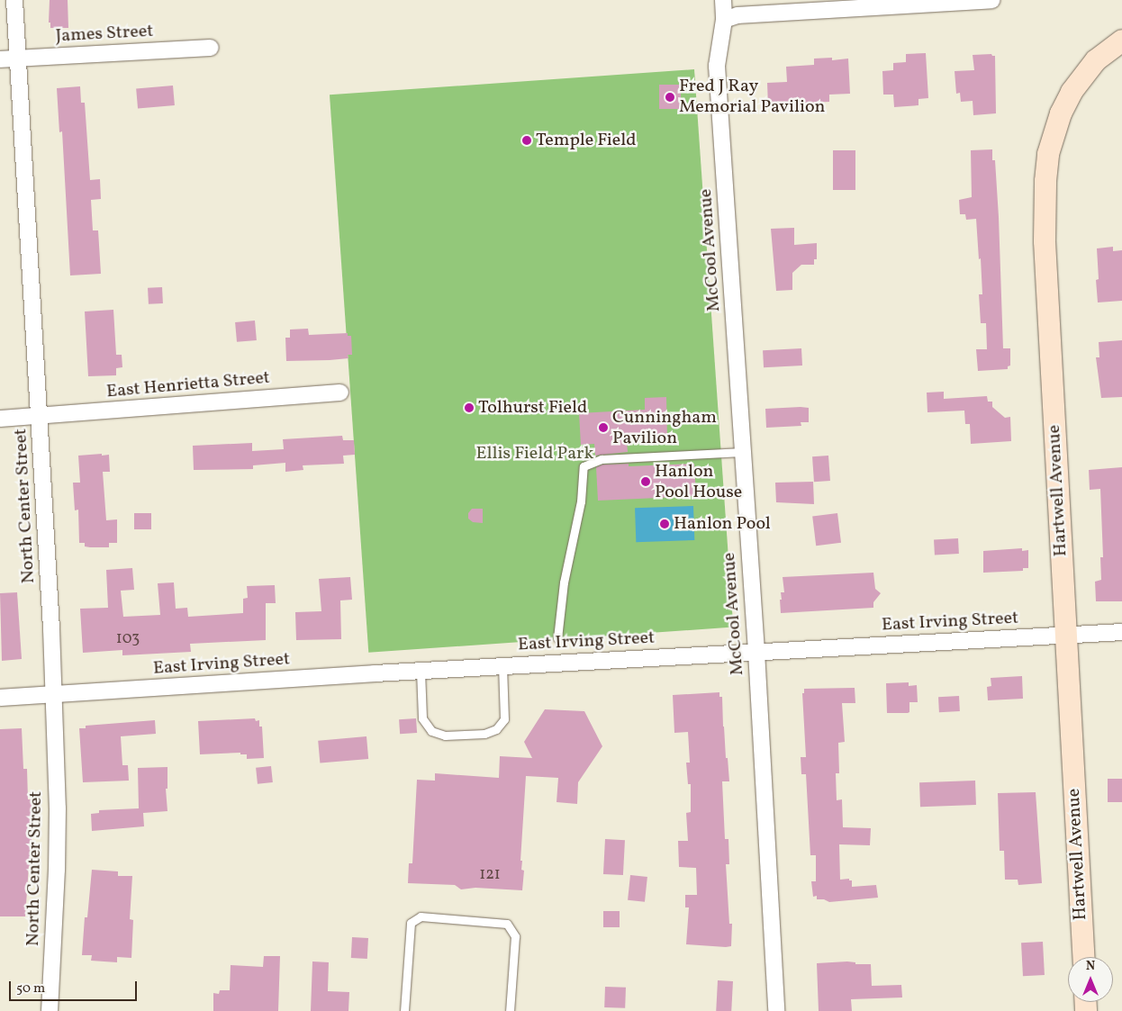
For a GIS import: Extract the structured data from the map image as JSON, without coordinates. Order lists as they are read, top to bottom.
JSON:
{
  "streets": {
    "street": [
      "James Street",
      "McCool Avenue",
      "East Henrietta Street",
      "Hartwell Avenue",
      "North Center Street",
      "East Irving Street"
    ]
  },
  "crossings": [
    ["James Street", "North Center Street"],
    ["McCool Avenue", "East Irving Street"],
    ["East Henrietta Street", "North Center Street"],
    ["Hartwell Avenue", "East Irving Street"],
    ["North Center Street", "East Irving Street"]
  ],
  "parks": ["Ellis Field Park"],
  "places": [
    "Fred J Ray Memorial Pavilion",
    "Temple Field",
    "Tolhurst Field",
    "Cunningham Pavilion",
    "Hanlon Pool House",
    "Hanlon Pool"
  ],
  "house_numbers": ["103", "121"],
  "scale_bar": "50 m",
  "north": "top"
}
